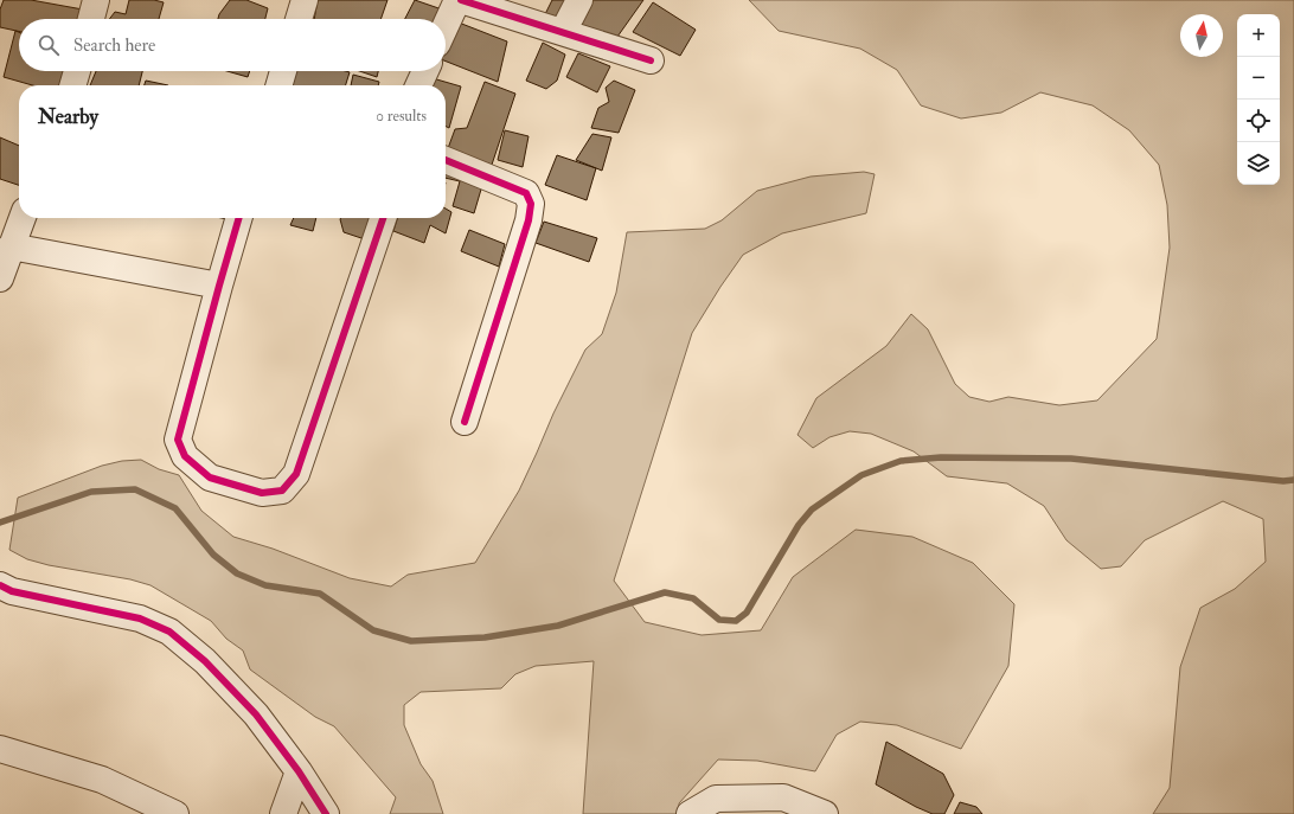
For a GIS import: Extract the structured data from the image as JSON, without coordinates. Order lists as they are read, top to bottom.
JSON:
{
  "north": "top",
  "page": {
    "map_buttons": ["+", "−"],
    "search": "Search here",
    "heading": ["Nearby", "0 results"]
  }
}
